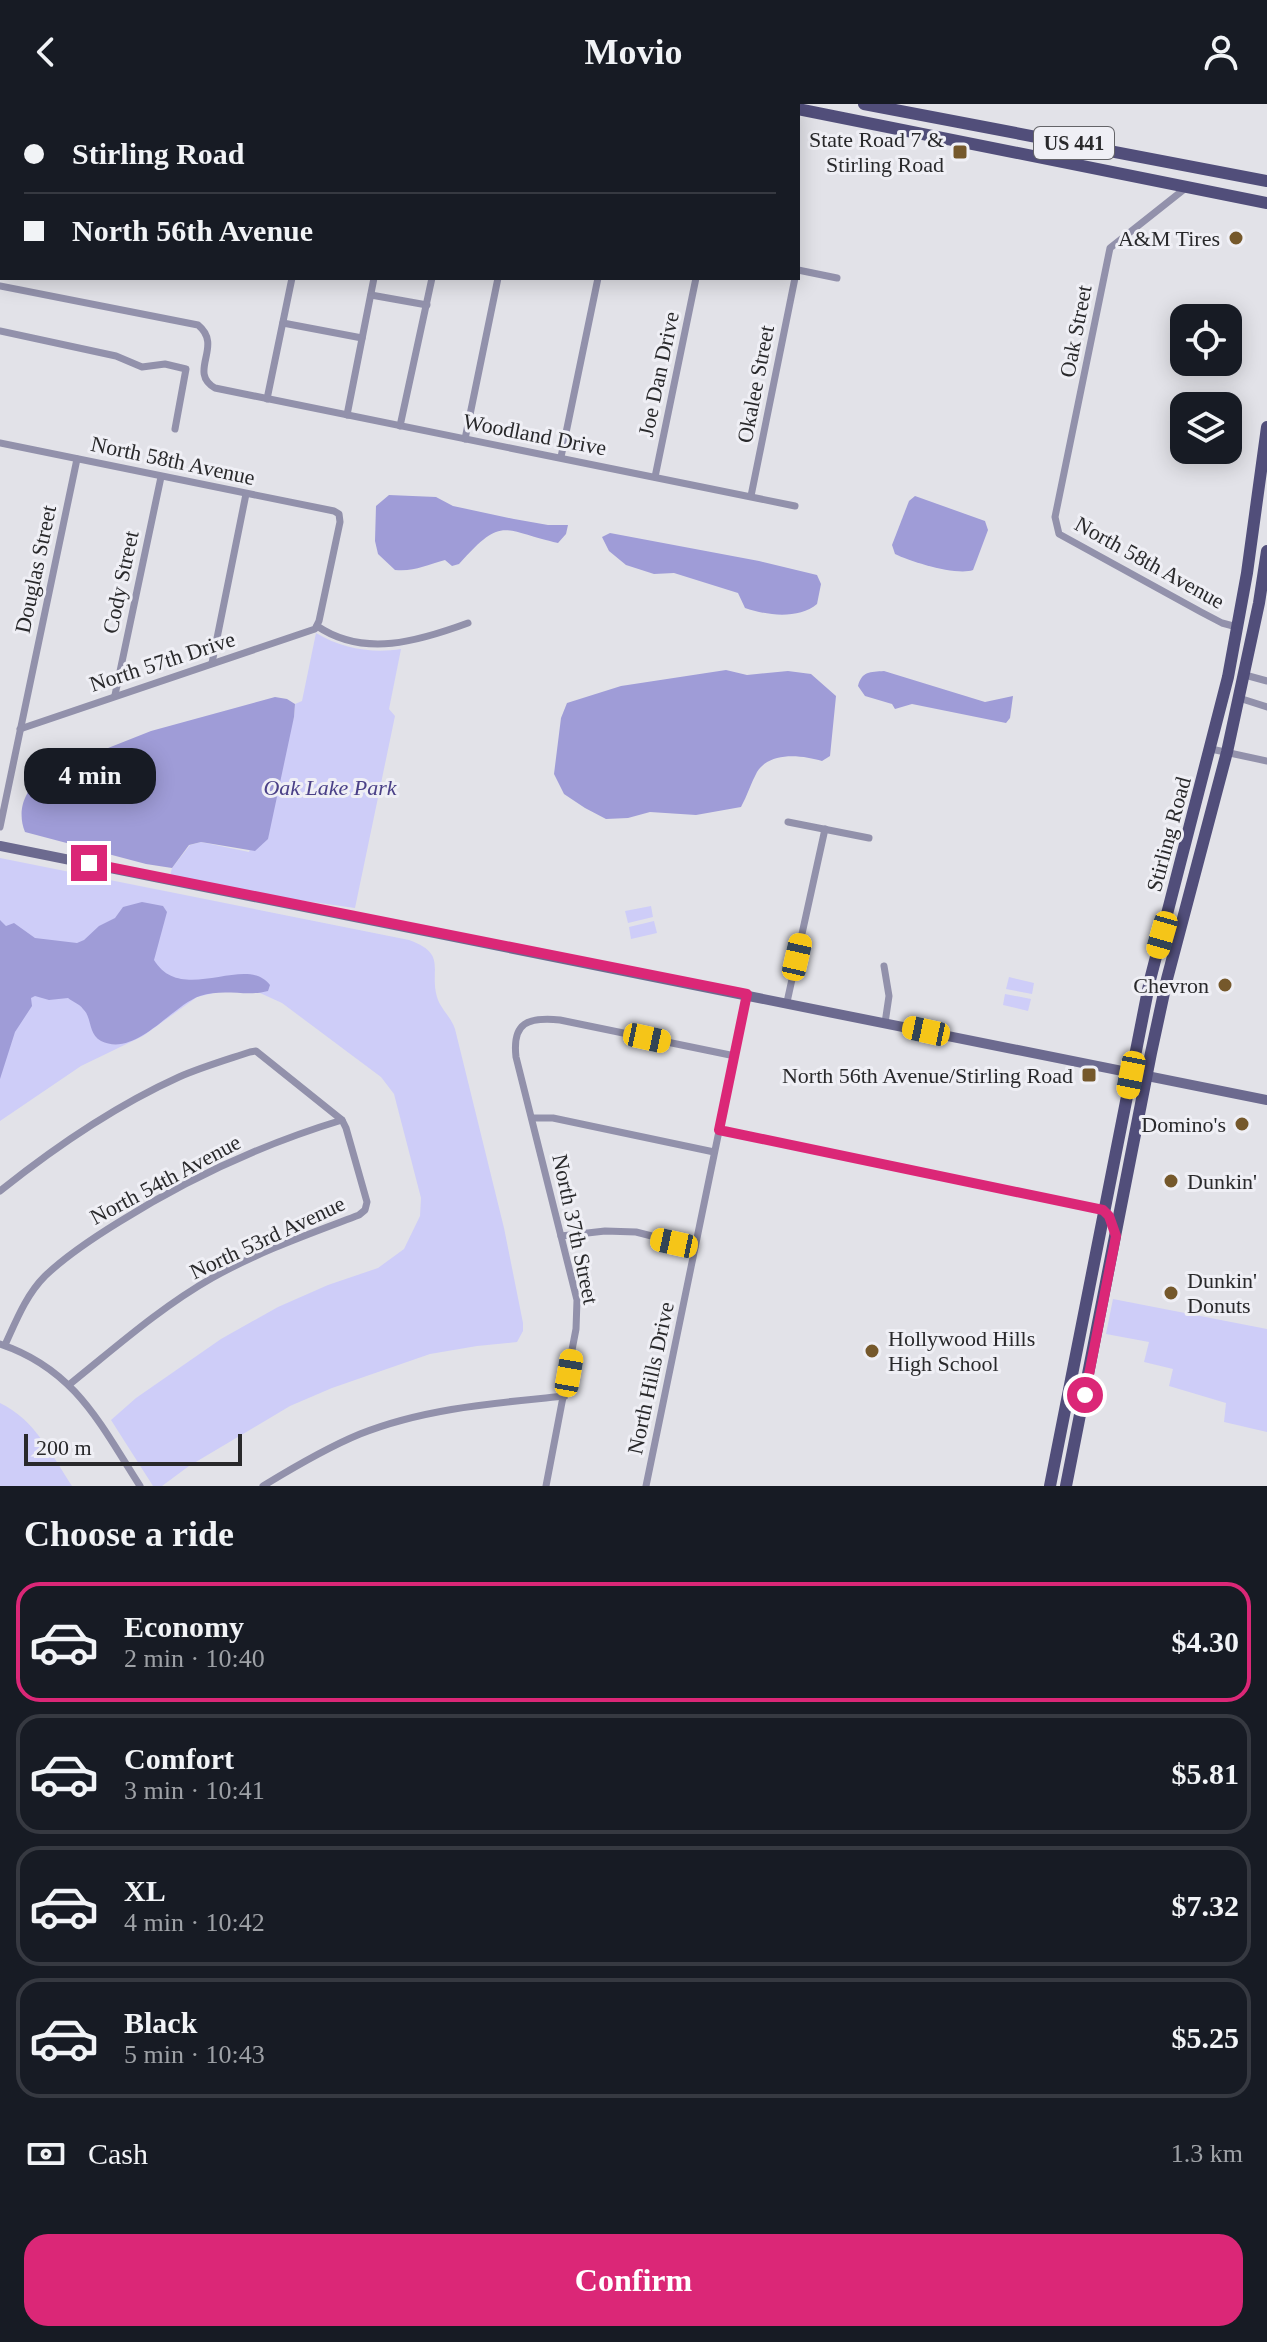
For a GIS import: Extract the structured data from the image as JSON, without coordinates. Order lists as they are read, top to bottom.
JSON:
{
  "streets": {
    "main road": ["US 441", "Stirling Road"],
    "street": [
      "Oak Street",
      "Joe Dan Drive",
      "Okalee Street",
      "Woodland Drive",
      "North 58th Avenue",
      "Douglas Street",
      "Cody Street",
      "North 57th Drive",
      "North 54th Avenue",
      "North 37th Street",
      "North 53rd Avenue",
      "North Hills Drive"
    ]
  },
  "crossings": [
    ["US 441", "Oak Street"],
    ["Oak Street", "North 58th Avenue"],
    ["Joe Dan Drive", "Woodland Drive"],
    ["Okalee Street", "Woodland Drive"],
    ["North 58th Avenue", "Douglas Street"],
    ["North 58th Avenue", "Cody Street"],
    ["North 58th Avenue", "North 57th Drive"],
    ["North 58th Avenue", "Stirling Road"],
    ["Douglas Street", "North 57th Drive"],
    ["Cody Street", "North 57th Drive"],
    ["North 54th Avenue", "North 53rd Avenue"],
    ["North 37th Street", "North Hills Drive"]
  ],
  "parks": ["Oak Lake Park"],
  "places": {
    "transit": ["State Road 7 & Stirling Road", "North 56th Avenue/Stirling Road"],
    "other": [
      "A&M Tires",
      "Chevron",
      "Domino's",
      "Dunkin'",
      "Dunkin' Donuts",
      "Hollywood Hills High School"
    ]
  },
  "scale_bar": "200 m",
  "page": {
    "header": "Movio",
    "banner": ["Stirling Road", "North 56th Avenue"],
    "bubble": "4 min",
    "scale": "200 m",
    "heading": "Choose a ride",
    "list": [
      {
        "name": "Economy",
        "note": "2 min · 10:40",
        "value": "$4.30"
      },
      {
        "name": "Comfort",
        "note": "3 min · 10:41",
        "value": "$5.81"
      },
      {
        "name": "XL",
        "note": "4 min · 10:42",
        "value": "$7.32"
      },
      {
        "name": "Black",
        "note": "5 min · 10:43",
        "value": "$5.25"
      }
    ],
    "pay": ["Cash", "1.3 km"],
    "buttons": "Confirm"
  }
}
